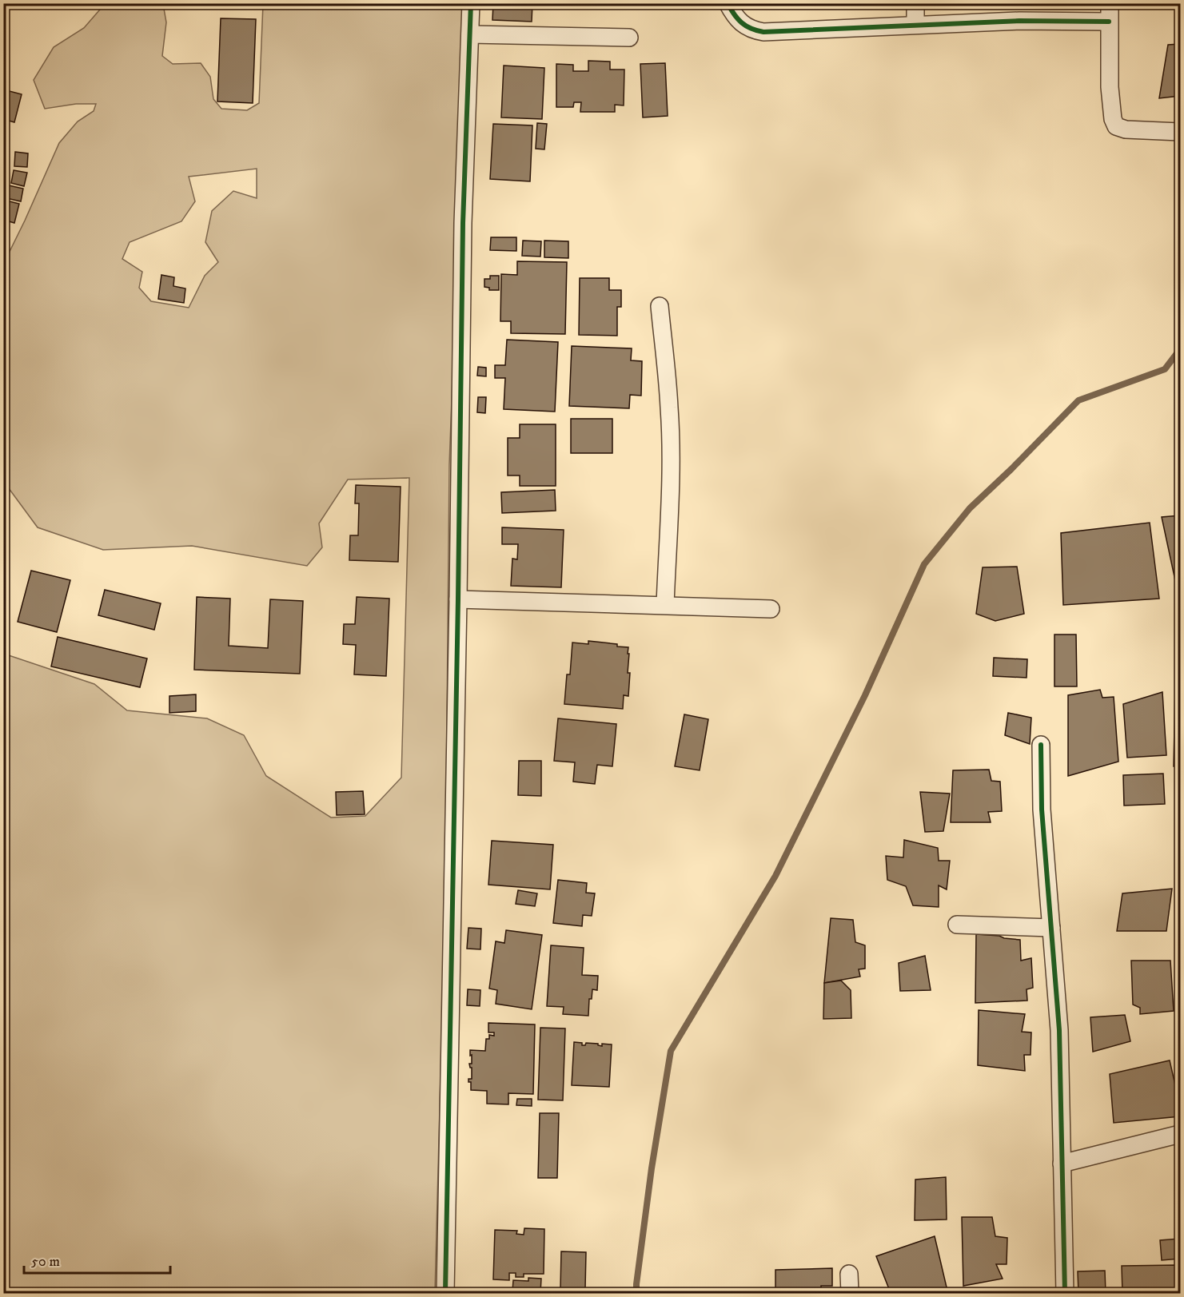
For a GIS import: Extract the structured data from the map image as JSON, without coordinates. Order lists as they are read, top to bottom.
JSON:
{
  "scale_bar": "50 m"
}
